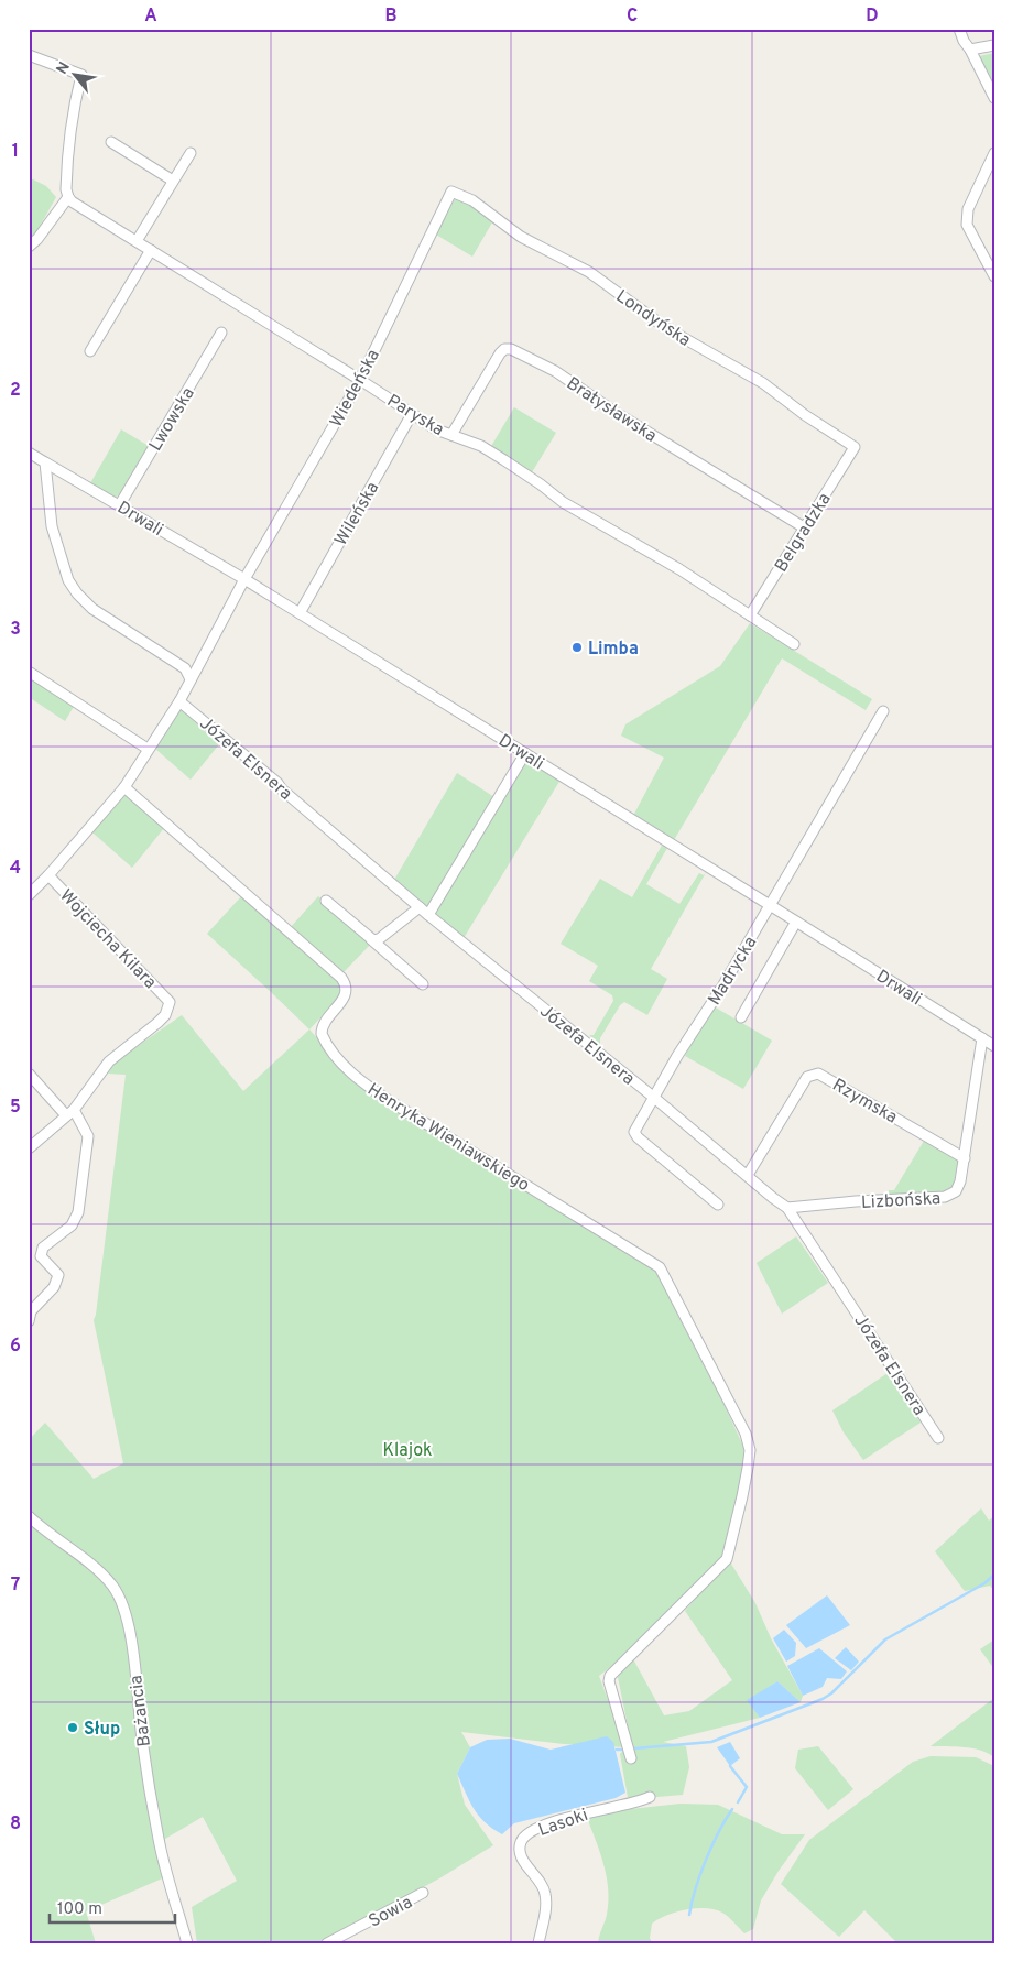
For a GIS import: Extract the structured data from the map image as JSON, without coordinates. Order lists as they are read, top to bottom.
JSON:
{
  "streets": {
    "street": [
      "Londyńska",
      "Wiedeńska",
      "Bratysławska",
      "Paryska",
      "Lwowska",
      "Wileńska",
      "Drwali",
      "Belgradzka",
      "Józefa Elsnera",
      "Wojciecha Kilara",
      "Madrycka",
      "Rzymska",
      "Henryka Wieniawskiego",
      "Lizbońska",
      "Bażancia",
      "Lasoki",
      "Sowia"
    ]
  },
  "crossings": [
    ["Londyńska", "Wiedeńska"],
    ["Londyńska", "Belgradzka"],
    ["Wiedeńska", "Paryska"],
    ["Wiedeńska", "Drwali"],
    ["Bratysławska", "Paryska"],
    ["Bratysławska", "Belgradzka"],
    ["Paryska", "Wileńska"],
    ["Paryska", "Belgradzka"],
    ["Lwowska", "Drwali"],
    ["Wileńska", "Drwali"],
    ["Drwali", "Madrycka"],
    ["Drwali", "Lizbońska"],
    ["Józefa Elsnera", "Madrycka"],
    ["Józefa Elsnera", "Rzymska"],
    ["Józefa Elsnera", "Lizbońska"],
    ["Rzymska", "Lizbońska"]
  ],
  "parks": ["Klajok"],
  "places": ["Limba", "Słup"],
  "scale_bar": "100 m",
  "north": "top left",
  "grid": {
    "columns": [
      "A",
      "B",
      "C",
      "D"
    ],
    "rows": [
      "1",
      "2",
      "3",
      "4",
      "5",
      "6",
      "7",
      "8"
    ]
  }
}
